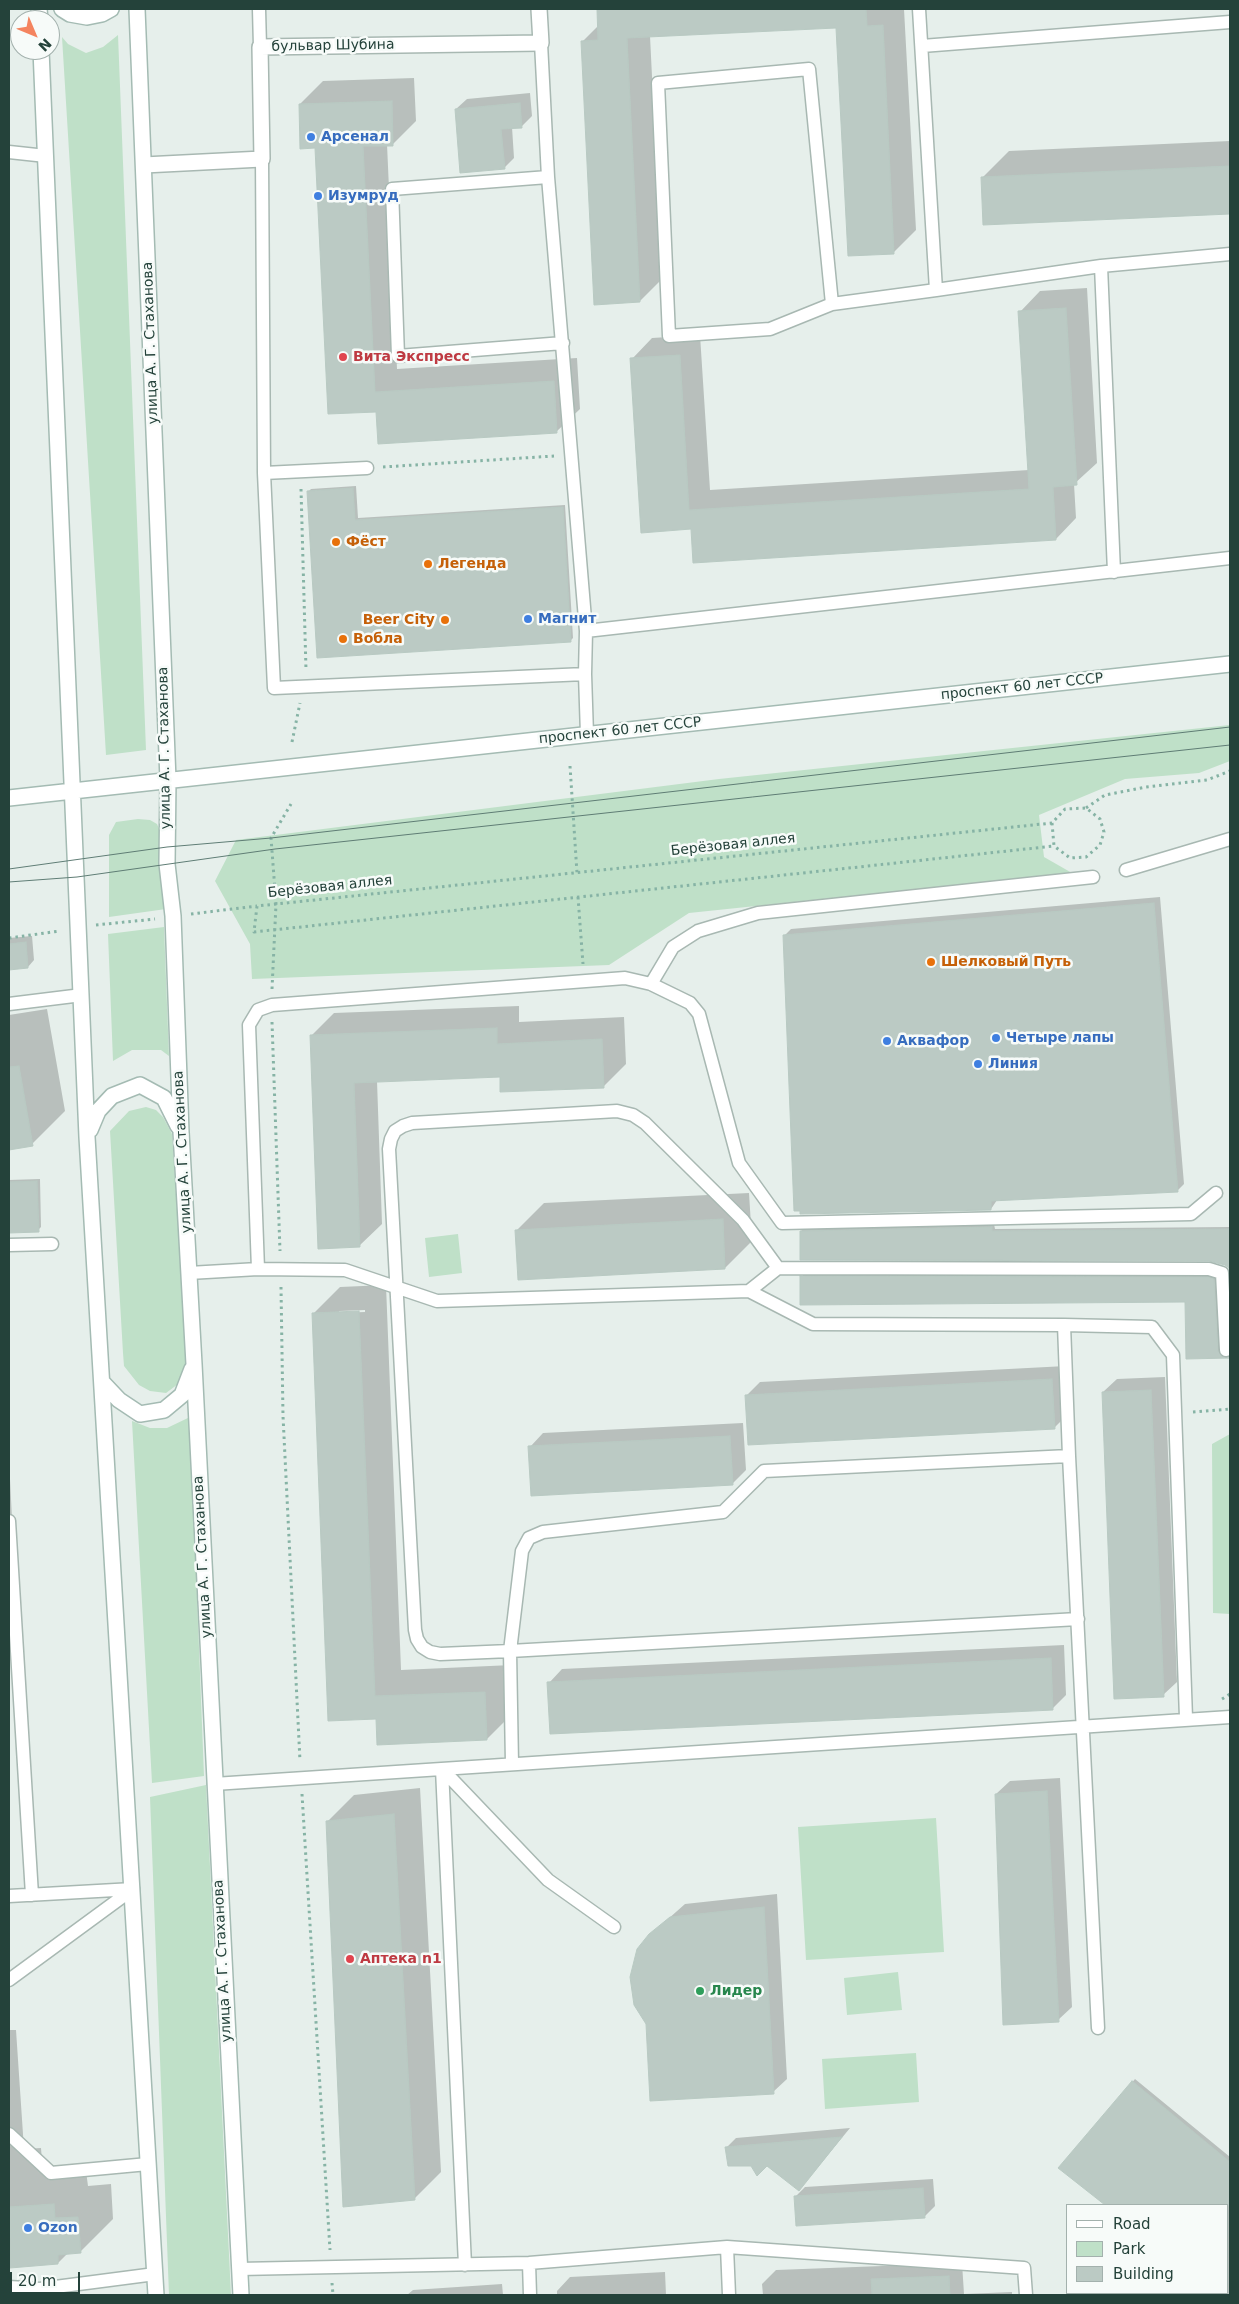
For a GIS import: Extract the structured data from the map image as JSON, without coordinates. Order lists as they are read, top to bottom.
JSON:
{
  "streets": {
    "main road": ["бульвар Шубина", "улица А. Г. Стаханова", "проспект 60 лет СССР"],
    "path": ["Берёзовая аллея"]
  },
  "crossings": [
    ["улица А. Г. Стаханова", "проспект 60 лет СССР"]
  ],
  "places": [
    "Арсенал",
    "Изумруд",
    "Вита Экспресс",
    "Фёст",
    "Легенда",
    "Магнит",
    "Beer City",
    "Вобла",
    "Шелковый Путь",
    "Четыре лапы",
    "Аквафор",
    "Линия",
    "Аптека n1",
    "Лидер",
    "Ozon"
  ],
  "legend": ["Road", "Park", "Building"],
  "scale_bar": "20 m",
  "north": "bottom right"
}
